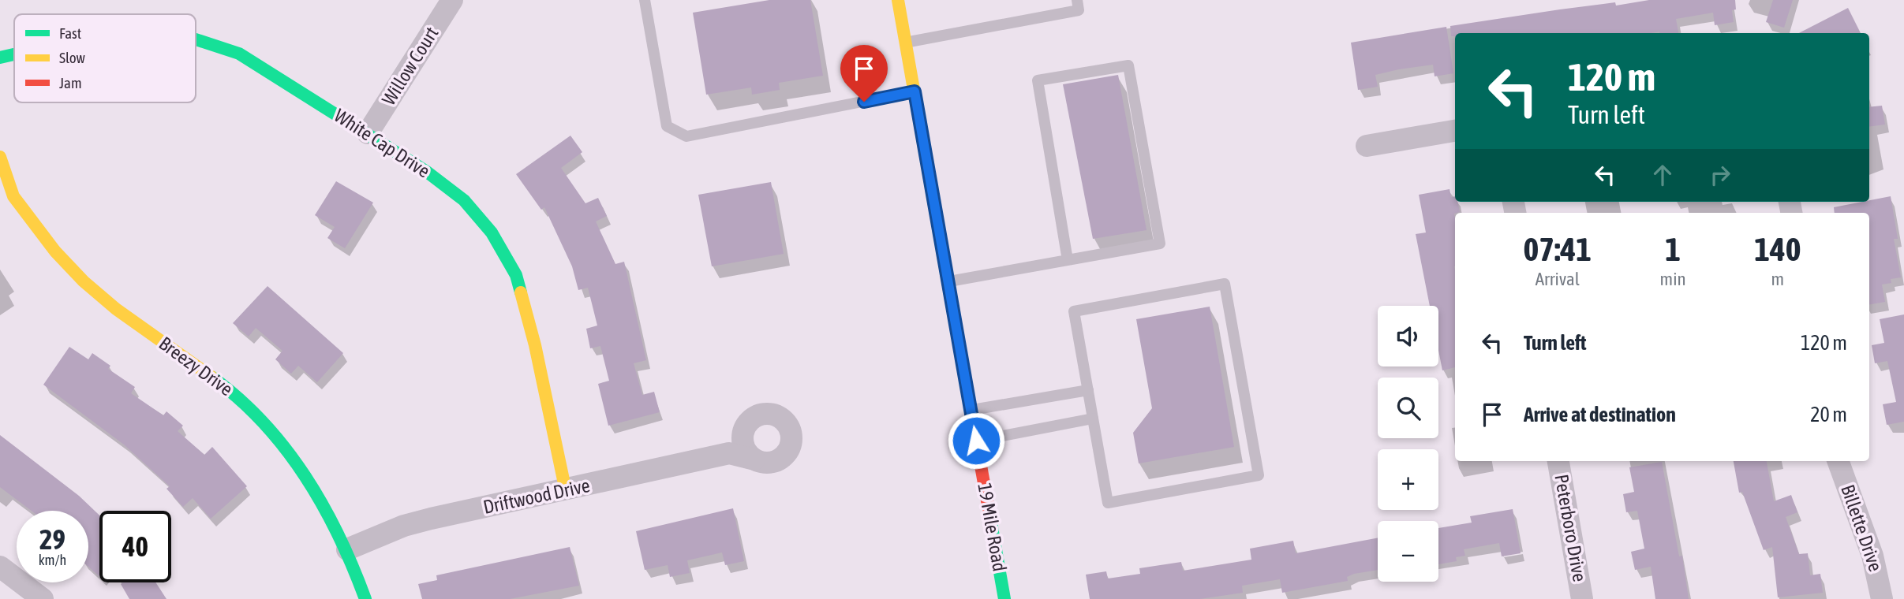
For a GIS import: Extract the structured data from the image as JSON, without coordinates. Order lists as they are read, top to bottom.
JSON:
{
  "streets": {
    "street": [
      "Willow Court",
      "White Cap Drive",
      "Breezy Drive",
      "Driftwood Drive",
      "19 Mile Road",
      "Peterboro Drive",
      "Billette Drive"
    ]
  },
  "crossings": [
    ["Willow Court", "White Cap Drive"],
    ["White Cap Drive", "Driftwood Drive"],
    ["Breezy Drive", "Driftwood Drive"]
  ],
  "legend": ["Fast", "Slow", "Jam"],
  "page": {
    "turn": ["120 m", "Turn left"],
    "eta": [
      "07:41",
      "Arrival",
      "1",
      "min",
      "140",
      "m"
    ],
    "map_buttons": ["+", "−"],
    "list": [
      {
        "name": "Turn left",
        "value": "120 m"
      },
      {
        "name": "Arrive at destination",
        "value": "20 m"
      }
    ],
    "speed": "29 km/h",
    "limit": "40"
  }
}
